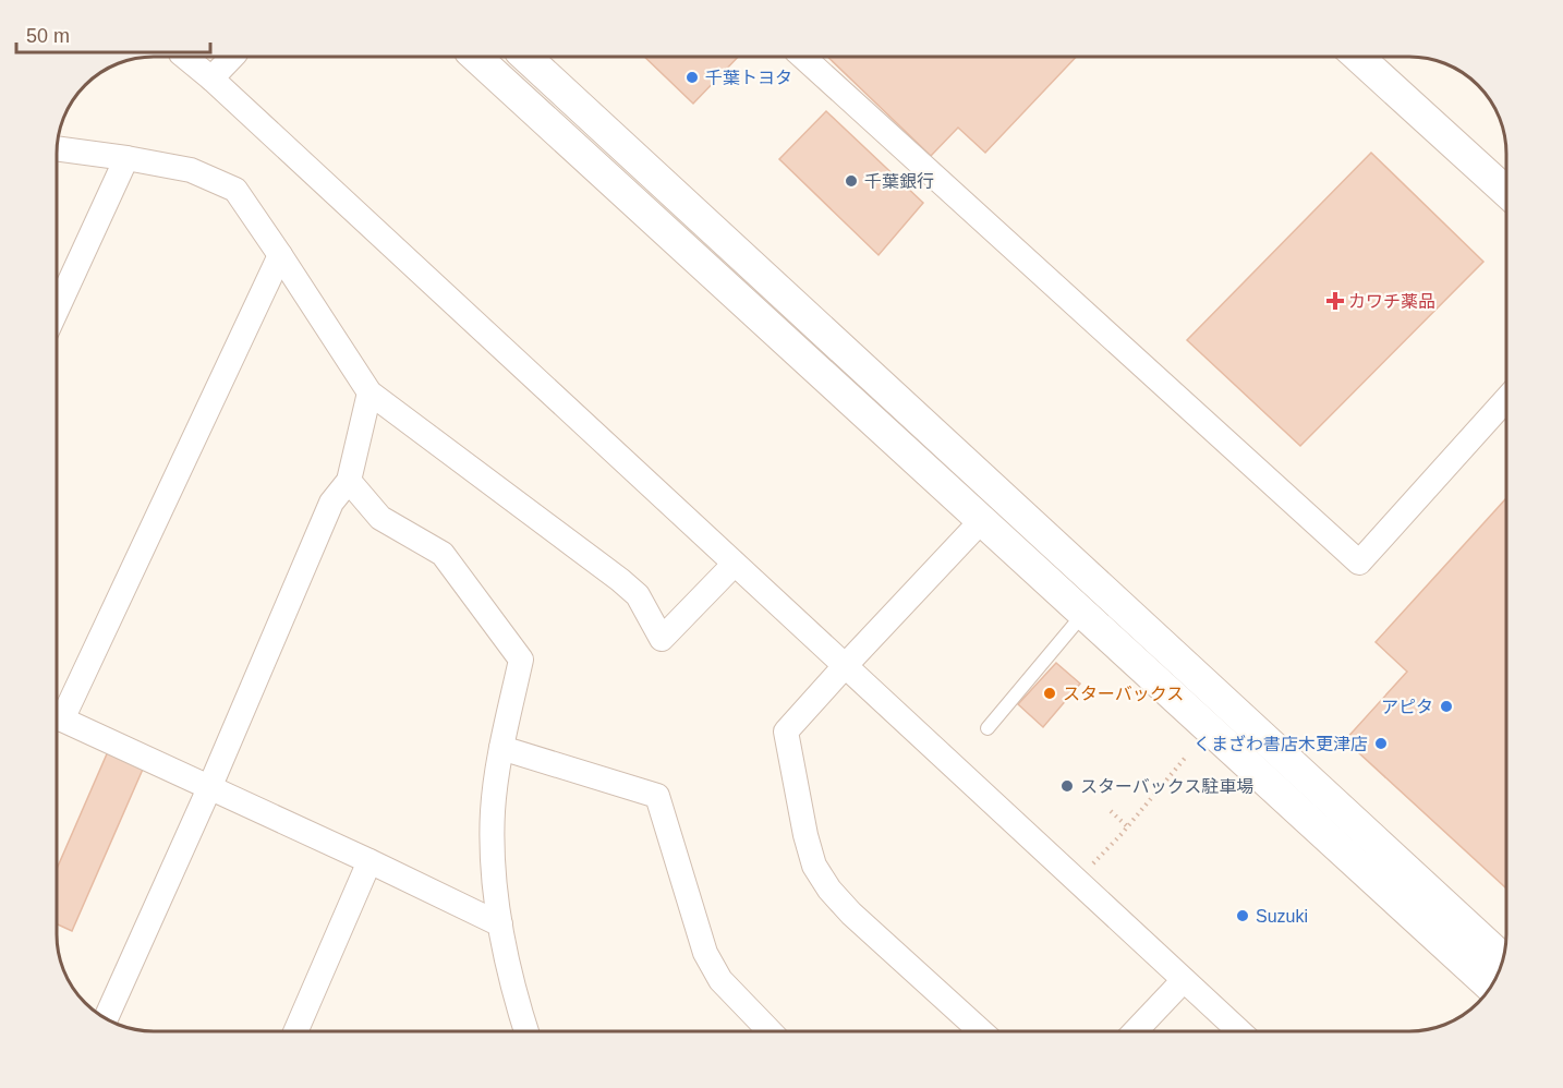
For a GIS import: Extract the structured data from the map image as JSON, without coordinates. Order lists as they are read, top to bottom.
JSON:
{
  "places": {
    "other": [
      "千葉トヨタ",
      "千葉銀行",
      "スターバックス",
      "アピタ",
      "くまざわ書店木更津店",
      "スターバックス駐車場",
      "Suzuki"
    ],
    "health": ["カワチ薬品"]
  },
  "scale_bar": "50 m"
}
